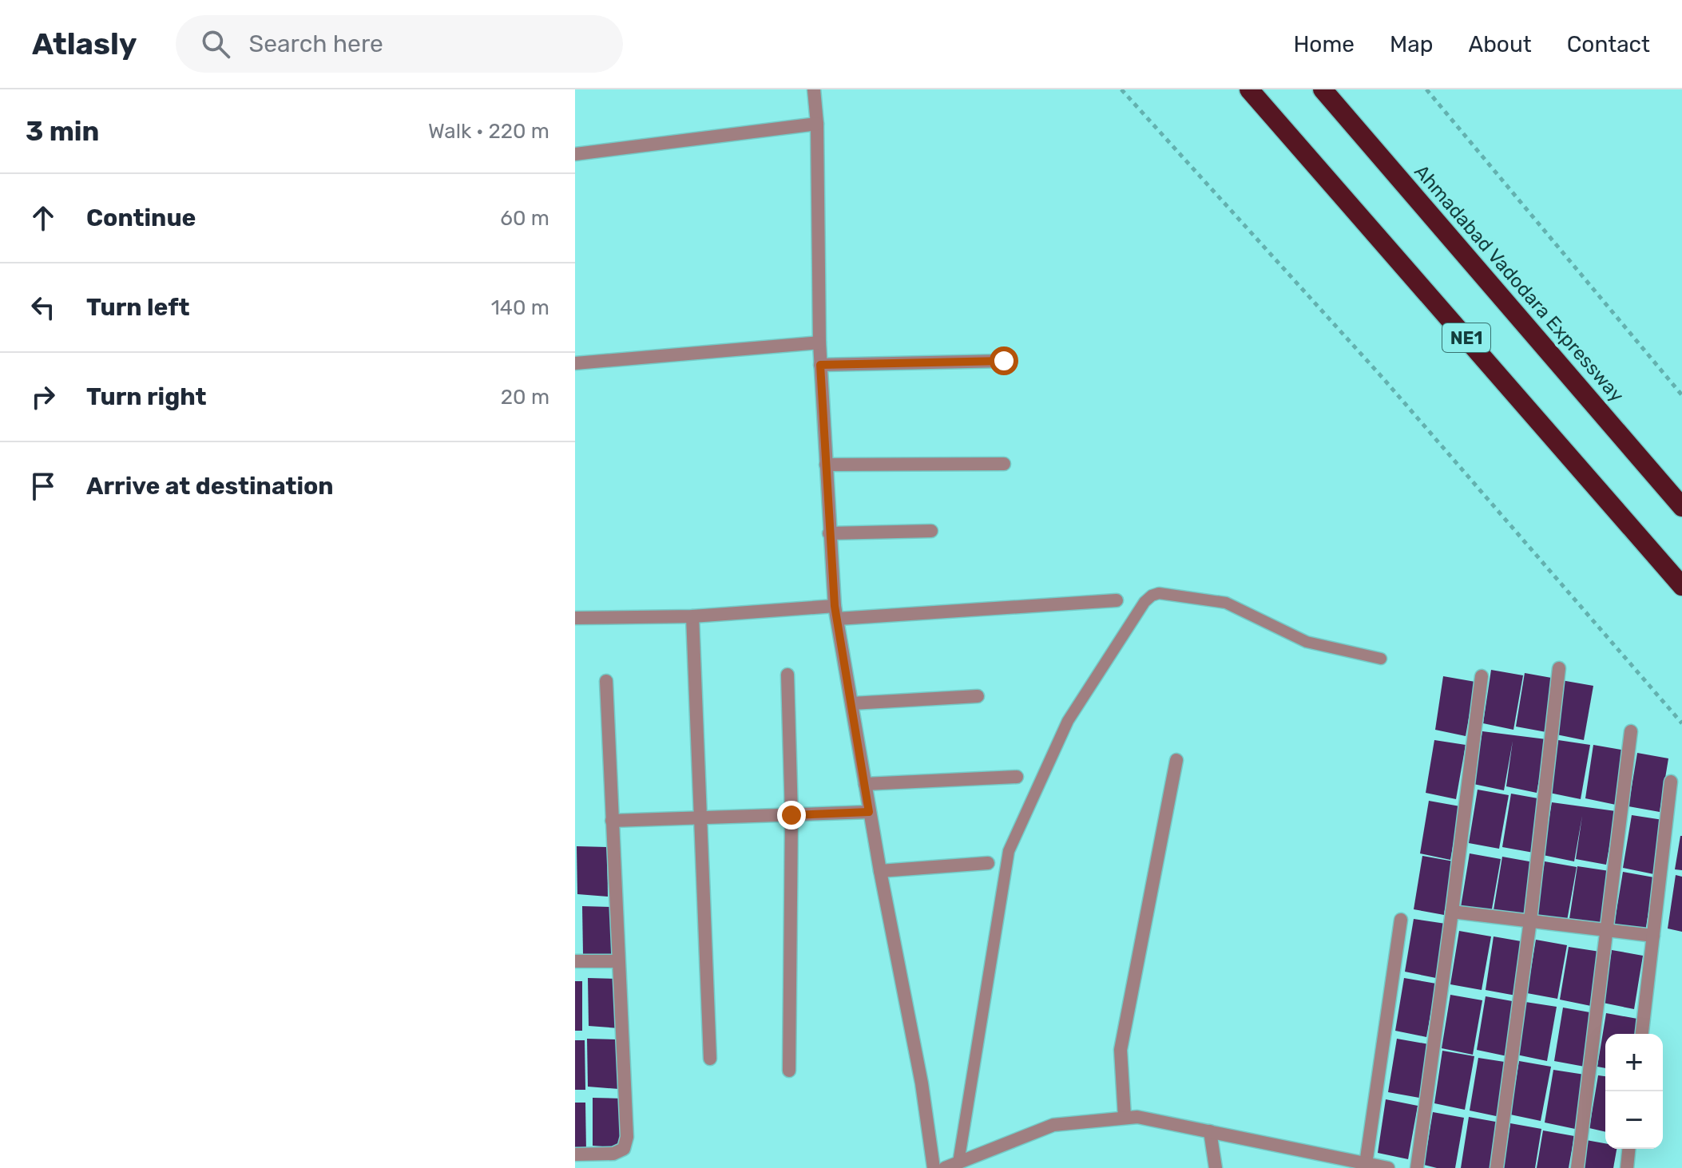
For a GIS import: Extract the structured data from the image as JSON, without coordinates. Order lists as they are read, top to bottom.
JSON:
{
  "streets": {
    "highway": ["Ahmadabad Vadodara Expressway", "NE1"]
  },
  "page": {
    "header": "Atlasly",
    "search": "Search here",
    "nav": [
      "Home",
      "Map",
      "About",
      "Contact"
    ],
    "heading": ["3 min", "Walk · 220 m"],
    "list": [
      ["Continue", "60 m"],
      ["Turn left", "140 m"],
      ["Turn right", "20 m"],
      "Arrive at destination"
    ],
    "map_buttons": ["+", "−"]
  }
}
